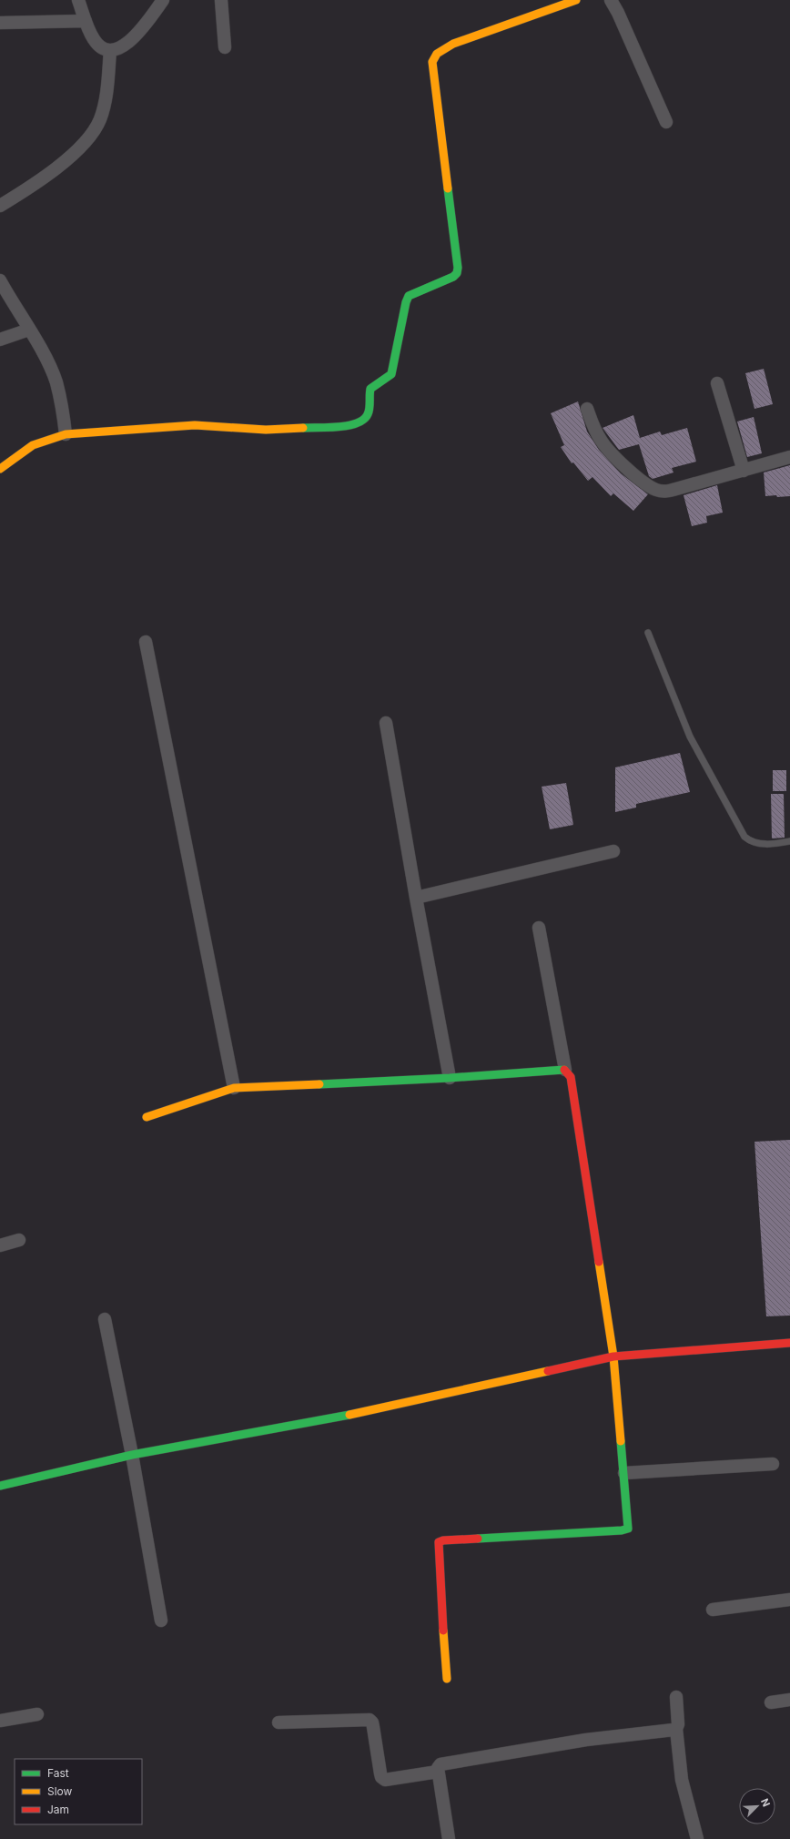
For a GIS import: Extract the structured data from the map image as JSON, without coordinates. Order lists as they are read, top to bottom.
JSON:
{
  "legend": ["Fast", "Slow", "Jam"],
  "north": "top right"
}
